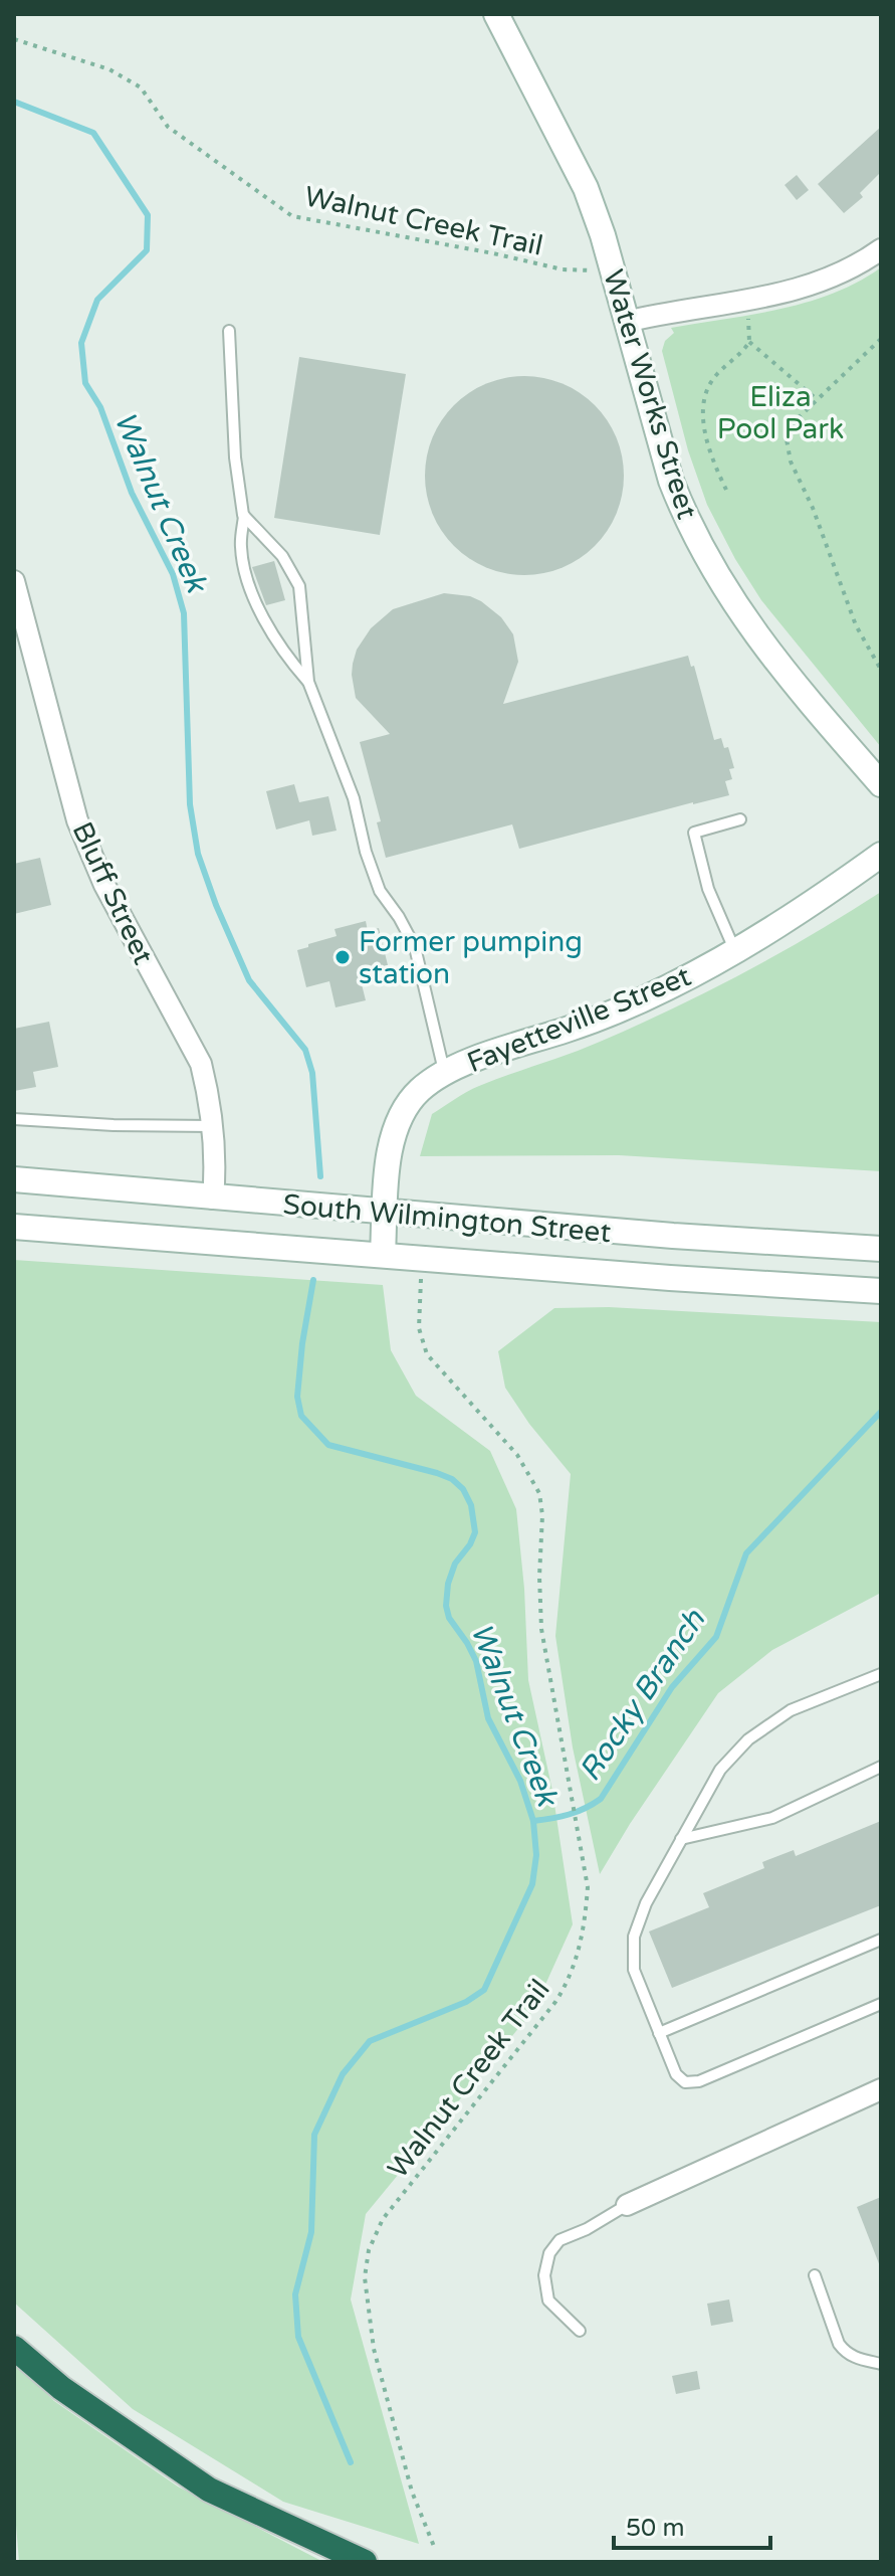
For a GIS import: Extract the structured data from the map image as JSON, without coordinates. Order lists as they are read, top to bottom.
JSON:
{
  "streets": {
    "main road": ["Water Works Street", "Fayetteville Street", "South Wilmington Street"],
    "street": ["Bluff Street"],
    "path": ["Walnut Creek Trail"]
  },
  "crossings": [
    ["Bluff Street", "South Wilmington Street"],
    ["Fayetteville Street", "South Wilmington Street"]
  ],
  "water": ["Walnut Creek", "Rocky Branch"],
  "parks": ["Eliza Pool Park"],
  "places": ["Former pumping station"],
  "scale_bar": "50 m"
}
